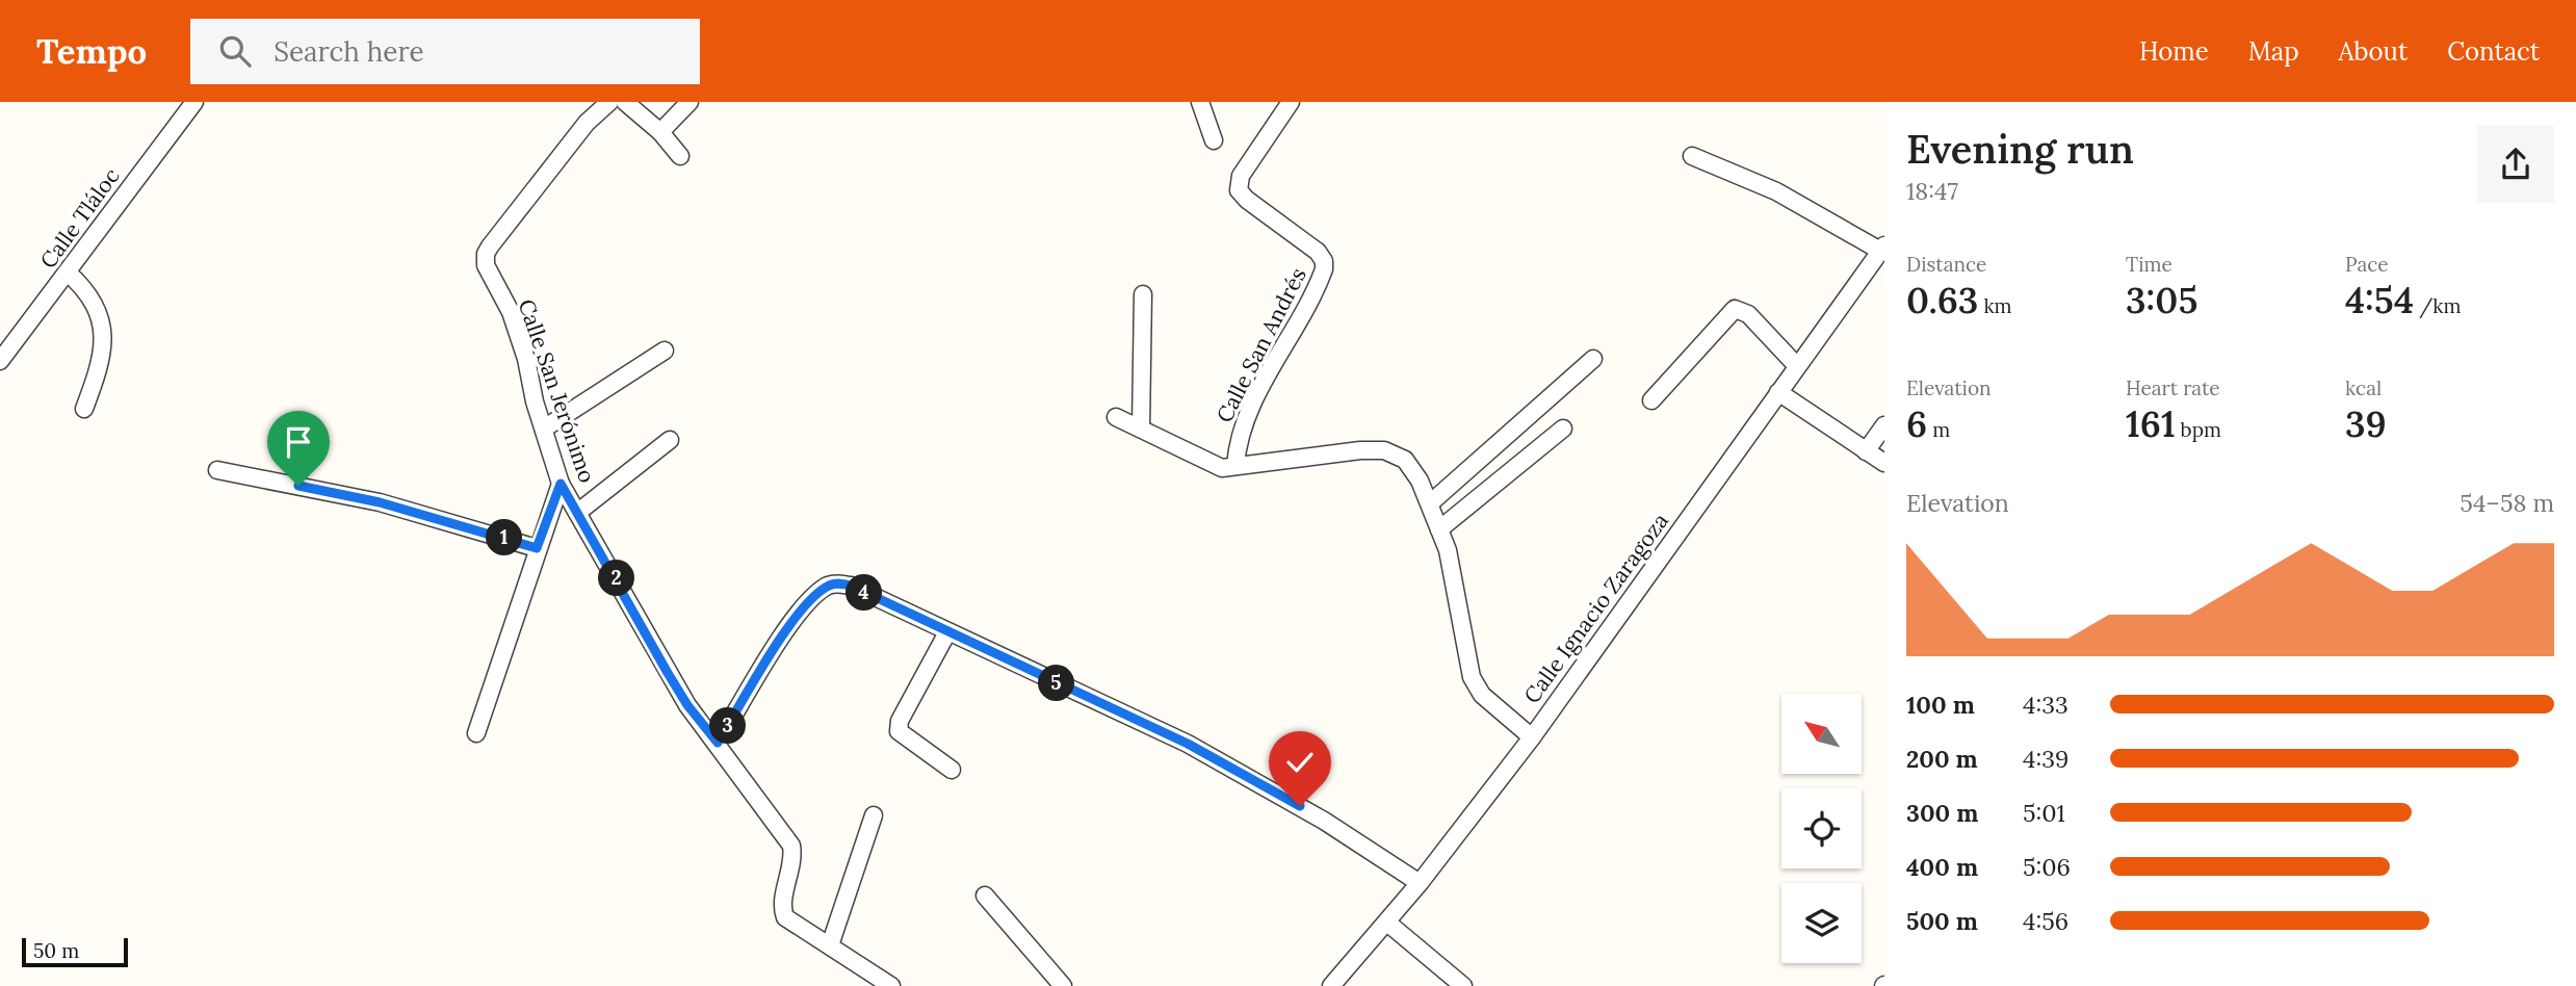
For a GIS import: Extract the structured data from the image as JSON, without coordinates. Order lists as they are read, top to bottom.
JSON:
{
  "streets": {
    "street": [
      "Calle Tláloc",
      "Calle San Andrés",
      "Calle San Jerónimo",
      "Calle Ignacio Zaragoza"
    ]
  },
  "scale_bar": "50 m",
  "north": "top left",
  "page": {
    "header": "Tempo",
    "search": "Search here",
    "nav": [
      "Home",
      "Map",
      "About",
      "Contact"
    ],
    "heading": ["Evening run", "18:47"],
    "stats": [
      ["Distance", "0.63 km"],
      ["Time", "3:05"],
      ["Pace", "4:54 /km"],
      ["Elevation", "6 m"],
      ["Heart rate", "161 bpm"],
      ["kcal", "39"]
    ],
    "chart": ["Elevation", "54–58 m"],
    "pins": [
      "1",
      "2",
      "4",
      "5",
      "3"
    ],
    "list": [
      {
        "name": "100 m",
        "note": "4:33"
      },
      {
        "name": "200 m",
        "note": "4:39"
      },
      {
        "name": "300 m",
        "note": "5:01"
      },
      {
        "name": "400 m",
        "note": "5:06"
      },
      {
        "name": "500 m",
        "note": "4:56"
      }
    ],
    "scale": "50 m"
  }
}
